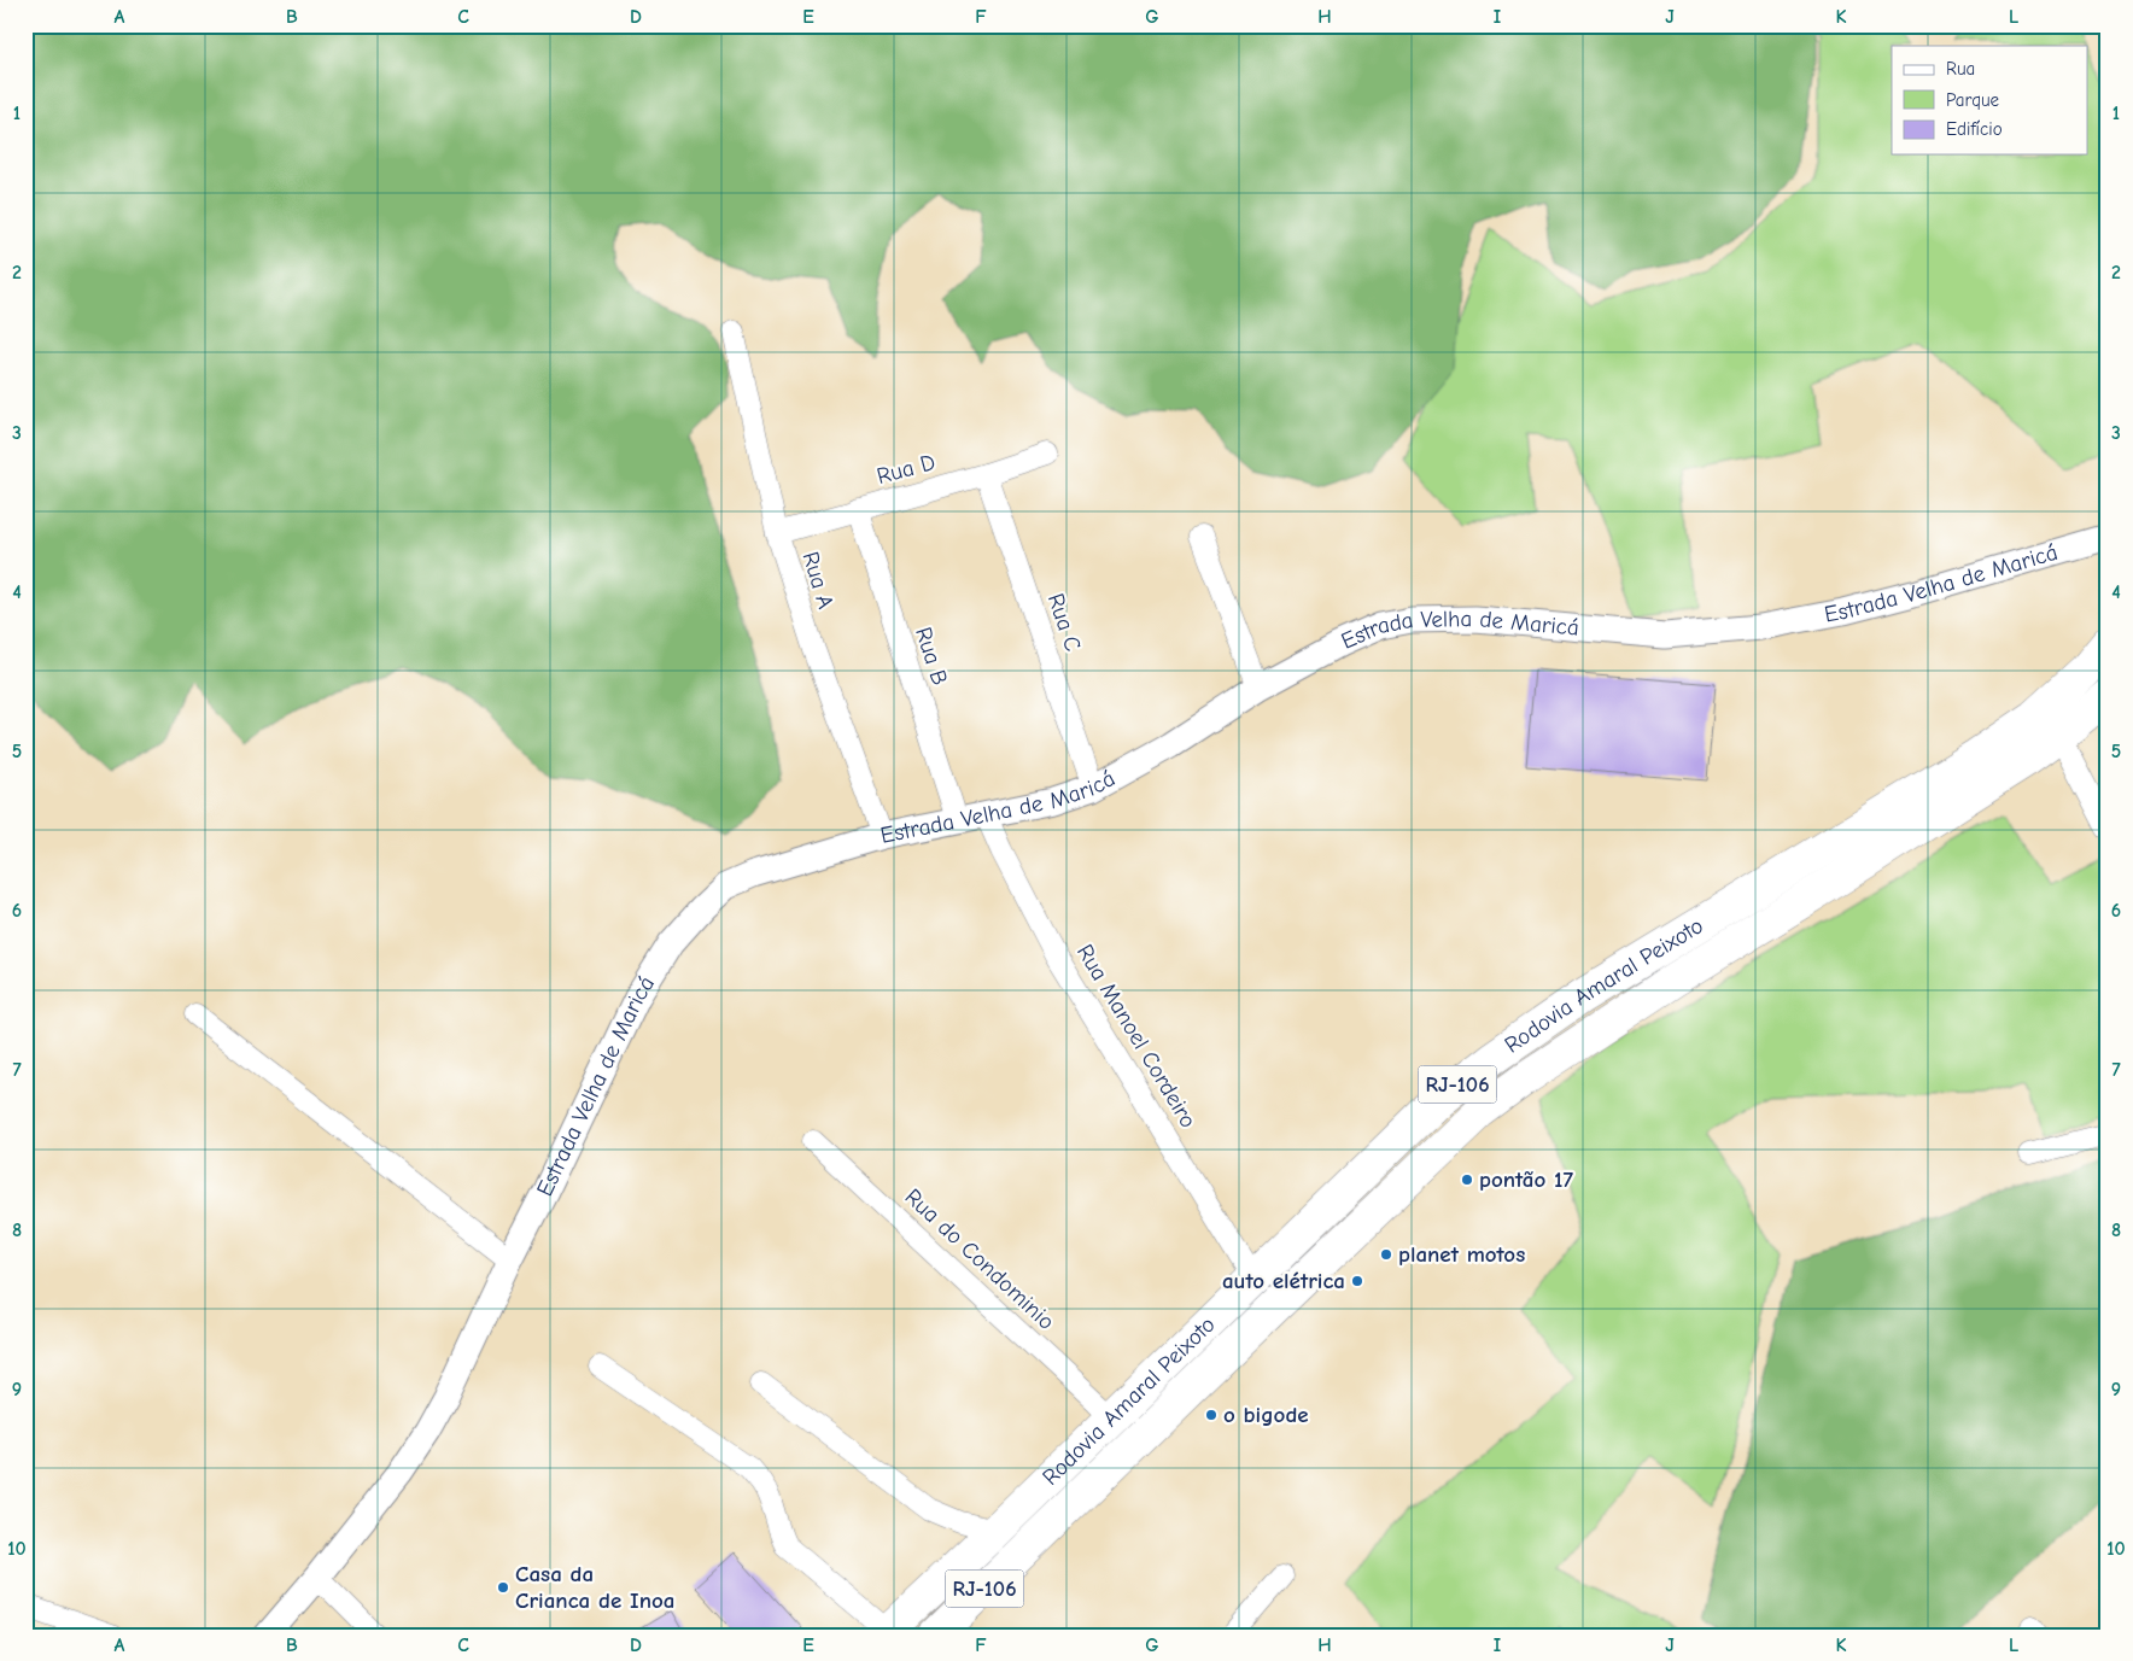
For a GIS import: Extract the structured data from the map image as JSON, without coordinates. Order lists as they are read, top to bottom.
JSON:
{
  "streets": {
    "highway": ["Rodovia Amaral Peixoto", "RJ-106"],
    "street": [
      "Rua D",
      "Rua A",
      "Estrada Velha de Maricá",
      "Rua C",
      "Rua B",
      "Rua Manoel Cordeiro",
      "Rua do Condominio"
    ]
  },
  "crossings": [
    ["Rua D", "Rua A"],
    ["Rua D", "Rua C"],
    ["Rua D", "Rua B"],
    ["Rua A", "Estrada Velha de Maricá"],
    ["Estrada Velha de Maricá", "Rua C"],
    ["Estrada Velha de Maricá", "Rua B"],
    ["Estrada Velha de Maricá", "Rua Manoel Cordeiro"],
    ["Rodovia Amaral Peixoto", "Rua Manoel Cordeiro"],
    ["Rodovia Amaral Peixoto", "Rua do Condominio"]
  ],
  "places": [
    "pontão 17",
    "planet motos",
    "auto elétrica",
    "o bigode",
    "Casa da Crianca de Inoa"
  ],
  "legend": ["Rua", "Parque", "Edifício"],
  "grid": {
    "columns": [
      "A",
      "B",
      "C",
      "D",
      "E",
      "F",
      "G",
      "H",
      "I",
      "J",
      "K",
      "L"
    ],
    "rows": [
      "1",
      "2",
      "3",
      "4",
      "5",
      "6",
      "7",
      "8",
      "9",
      "10"
    ]
  }
}
